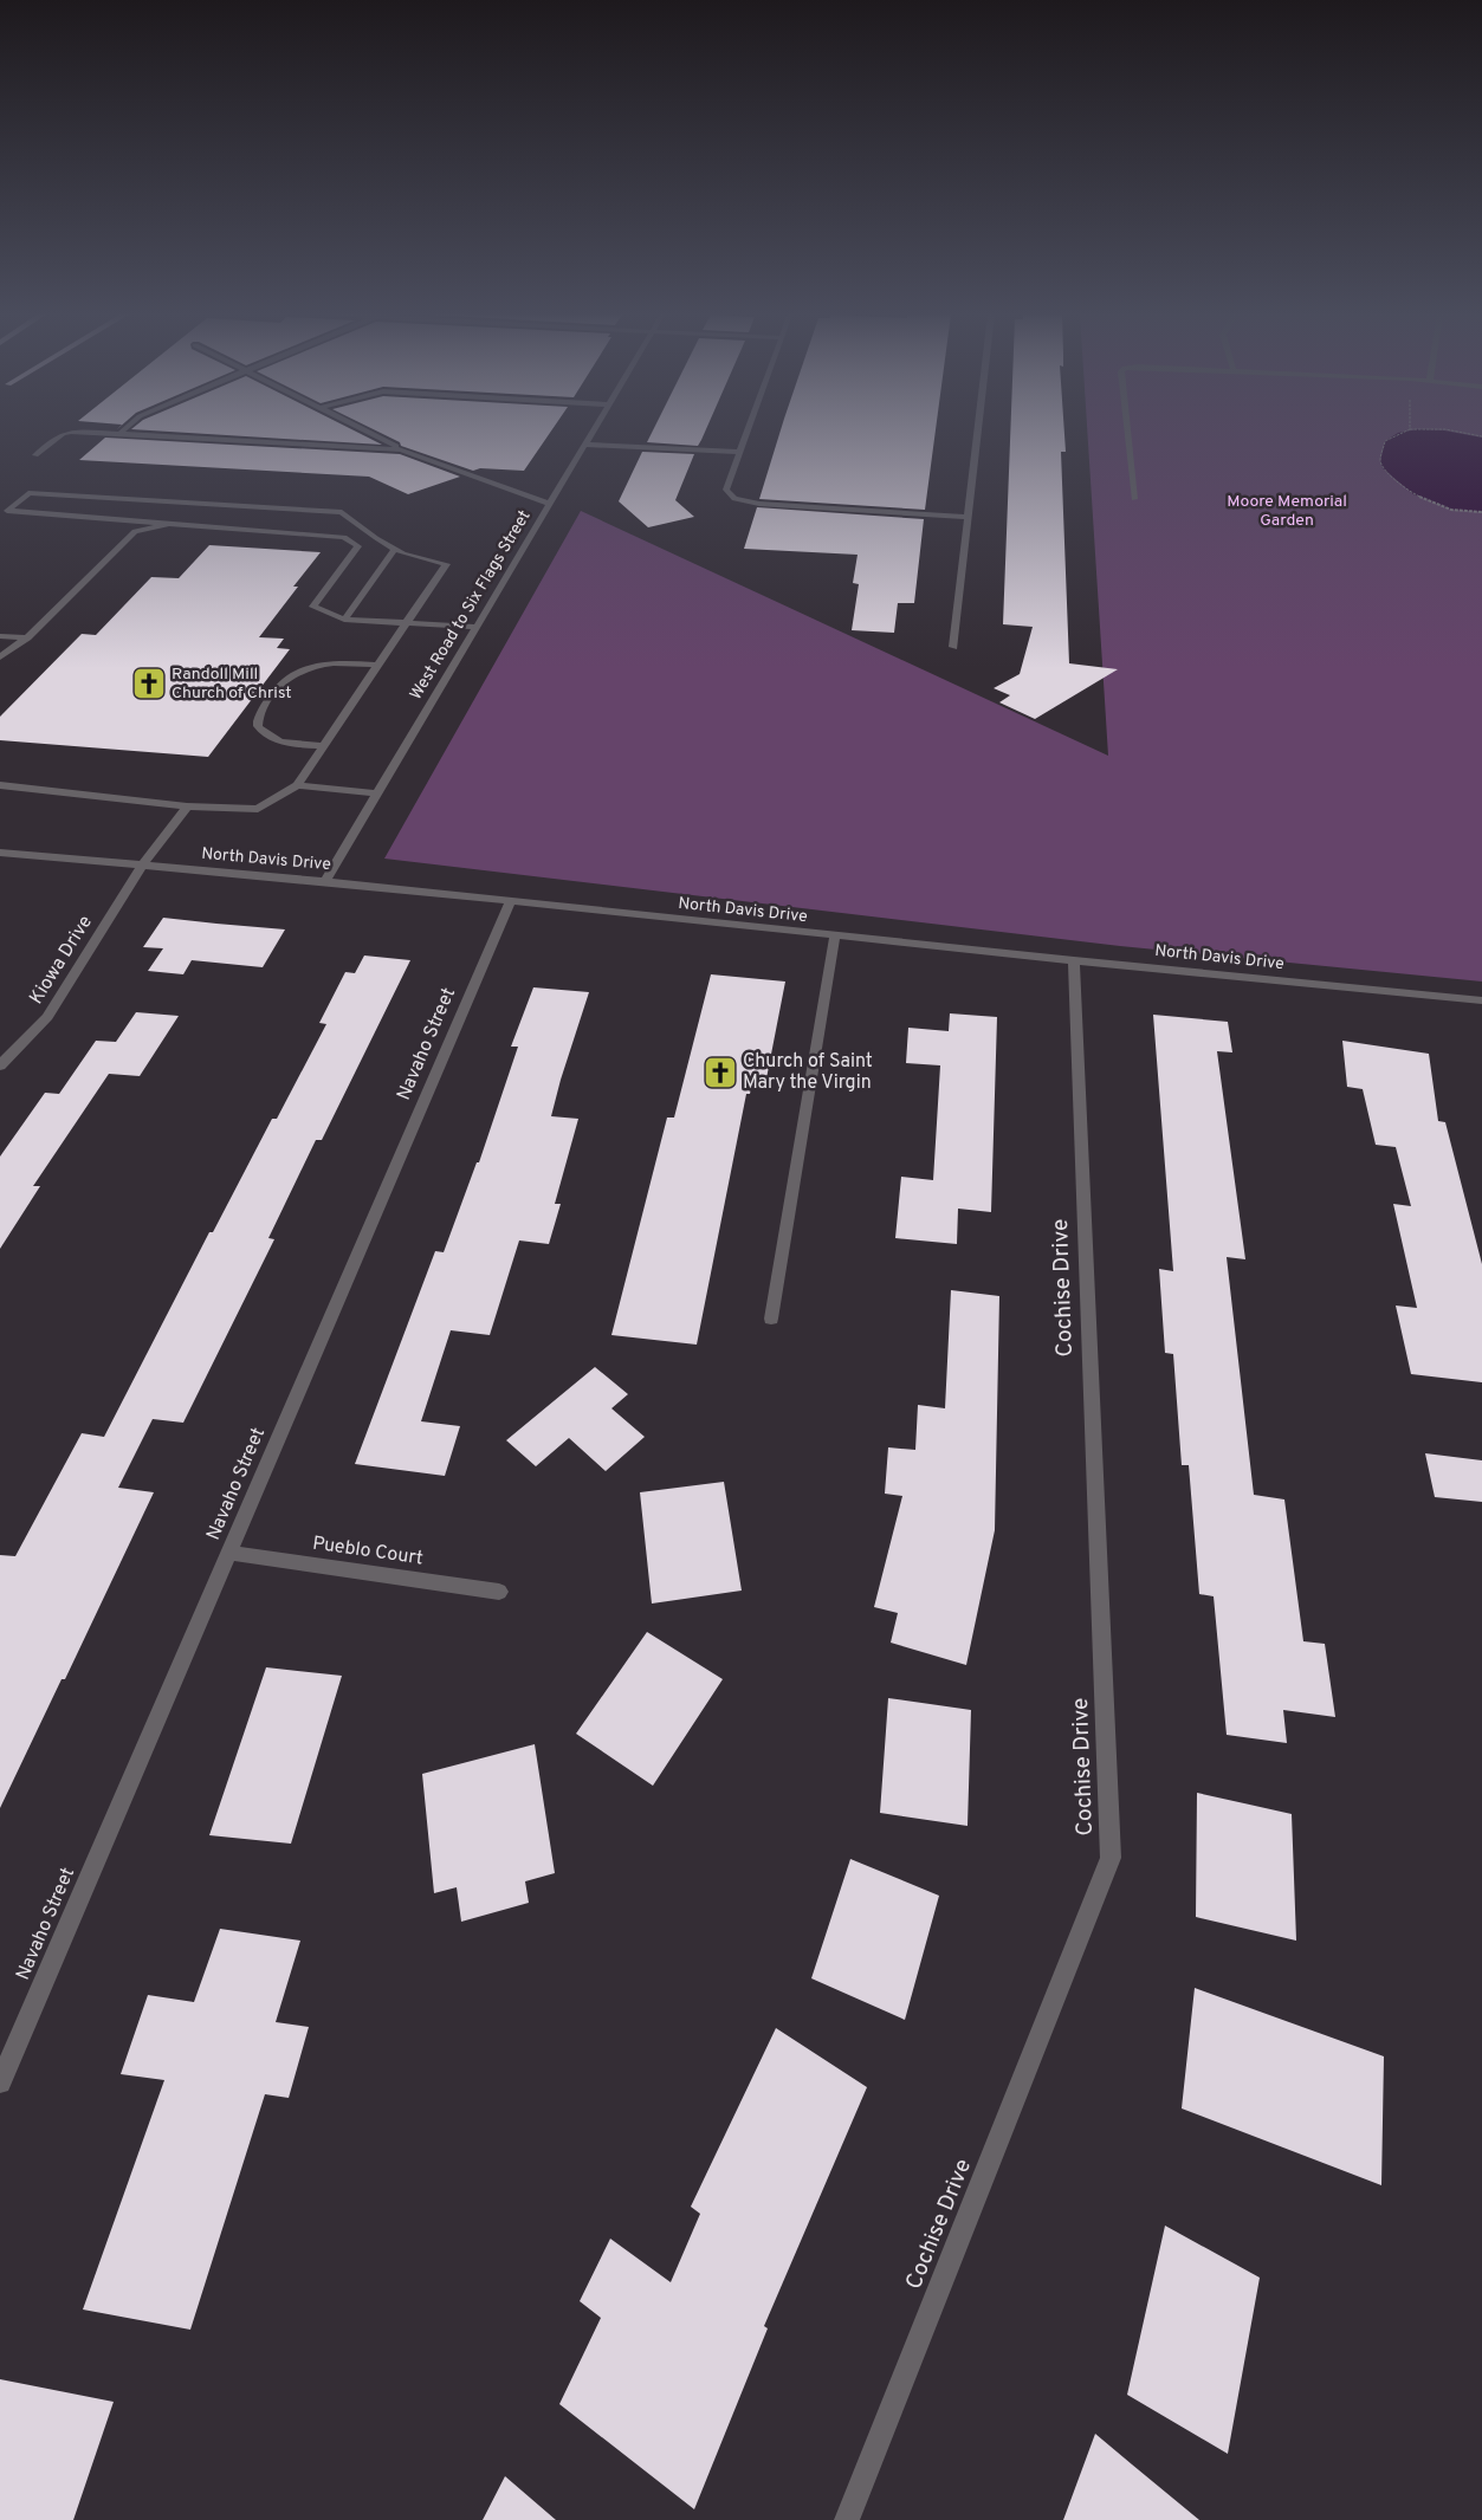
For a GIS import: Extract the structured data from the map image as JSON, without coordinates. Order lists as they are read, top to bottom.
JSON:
{
  "streets": {
    "street": [
      "West Road to Six Flags Street",
      "North Davis Drive",
      "Kiowa Drive",
      "Navaho Street",
      "Cochise Drive",
      "Pueblo Court"
    ]
  },
  "crossings": [
    ["West Road to Six Flags Street", "North Davis Drive"],
    ["North Davis Drive", "Kiowa Drive"],
    ["North Davis Drive", "Navaho Street"],
    ["North Davis Drive", "Cochise Drive"],
    ["Navaho Street", "Pueblo Court"]
  ],
  "parks": ["Moore Memorial Garden"],
  "places": {
    "church": ["Randoll Mill Church of Christ", "Church of Saint Mary the Virgin"]
  }
}
